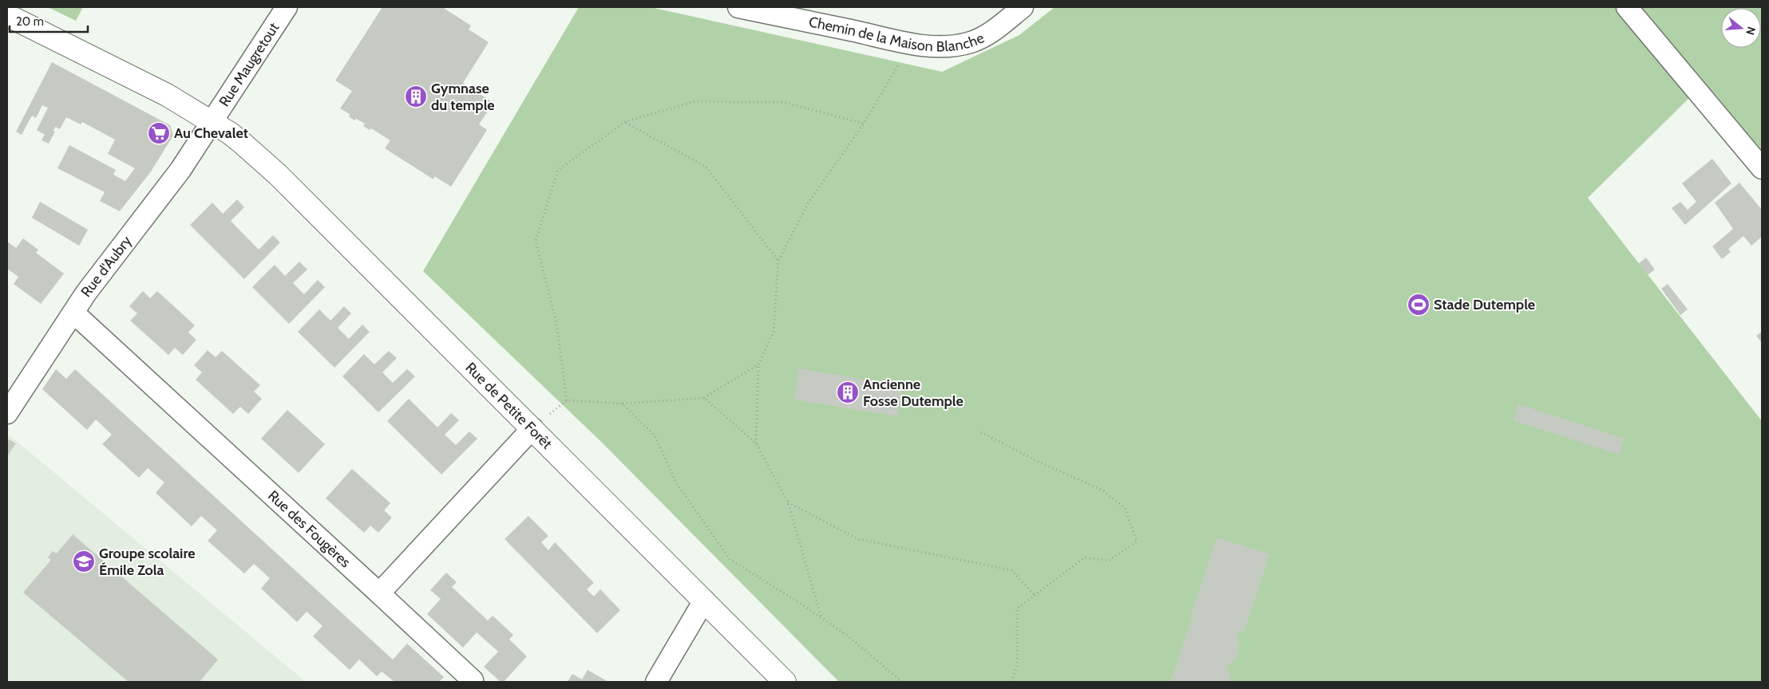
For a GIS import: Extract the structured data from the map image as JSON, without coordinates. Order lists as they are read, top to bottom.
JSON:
{
  "streets": {
    "main road": ["Rue de Petite Forêt"],
    "street": [
      "Chemin de la Maison Blanche",
      "Rue Maugretout",
      "Rue d'Aubry",
      "Rue des Fougères"
    ]
  },
  "crossings": [
    ["Rue Maugretout", "Rue d'Aubry"],
    ["Rue Maugretout", "Rue de Petite Forêt"],
    ["Rue d'Aubry", "Rue de Petite Forêt"],
    ["Rue d'Aubry", "Rue des Fougères"]
  ],
  "places": {
    "building": ["Gymnase du temple", "Ancienne Fosse Dutemple"],
    "supermarket": ["Au Chevalet"],
    "sports": ["Stade Dutemple"],
    "school or university": ["Groupe scolaire Émile Zola"]
  },
  "scale_bar": "20 m",
  "north": "right"
}
